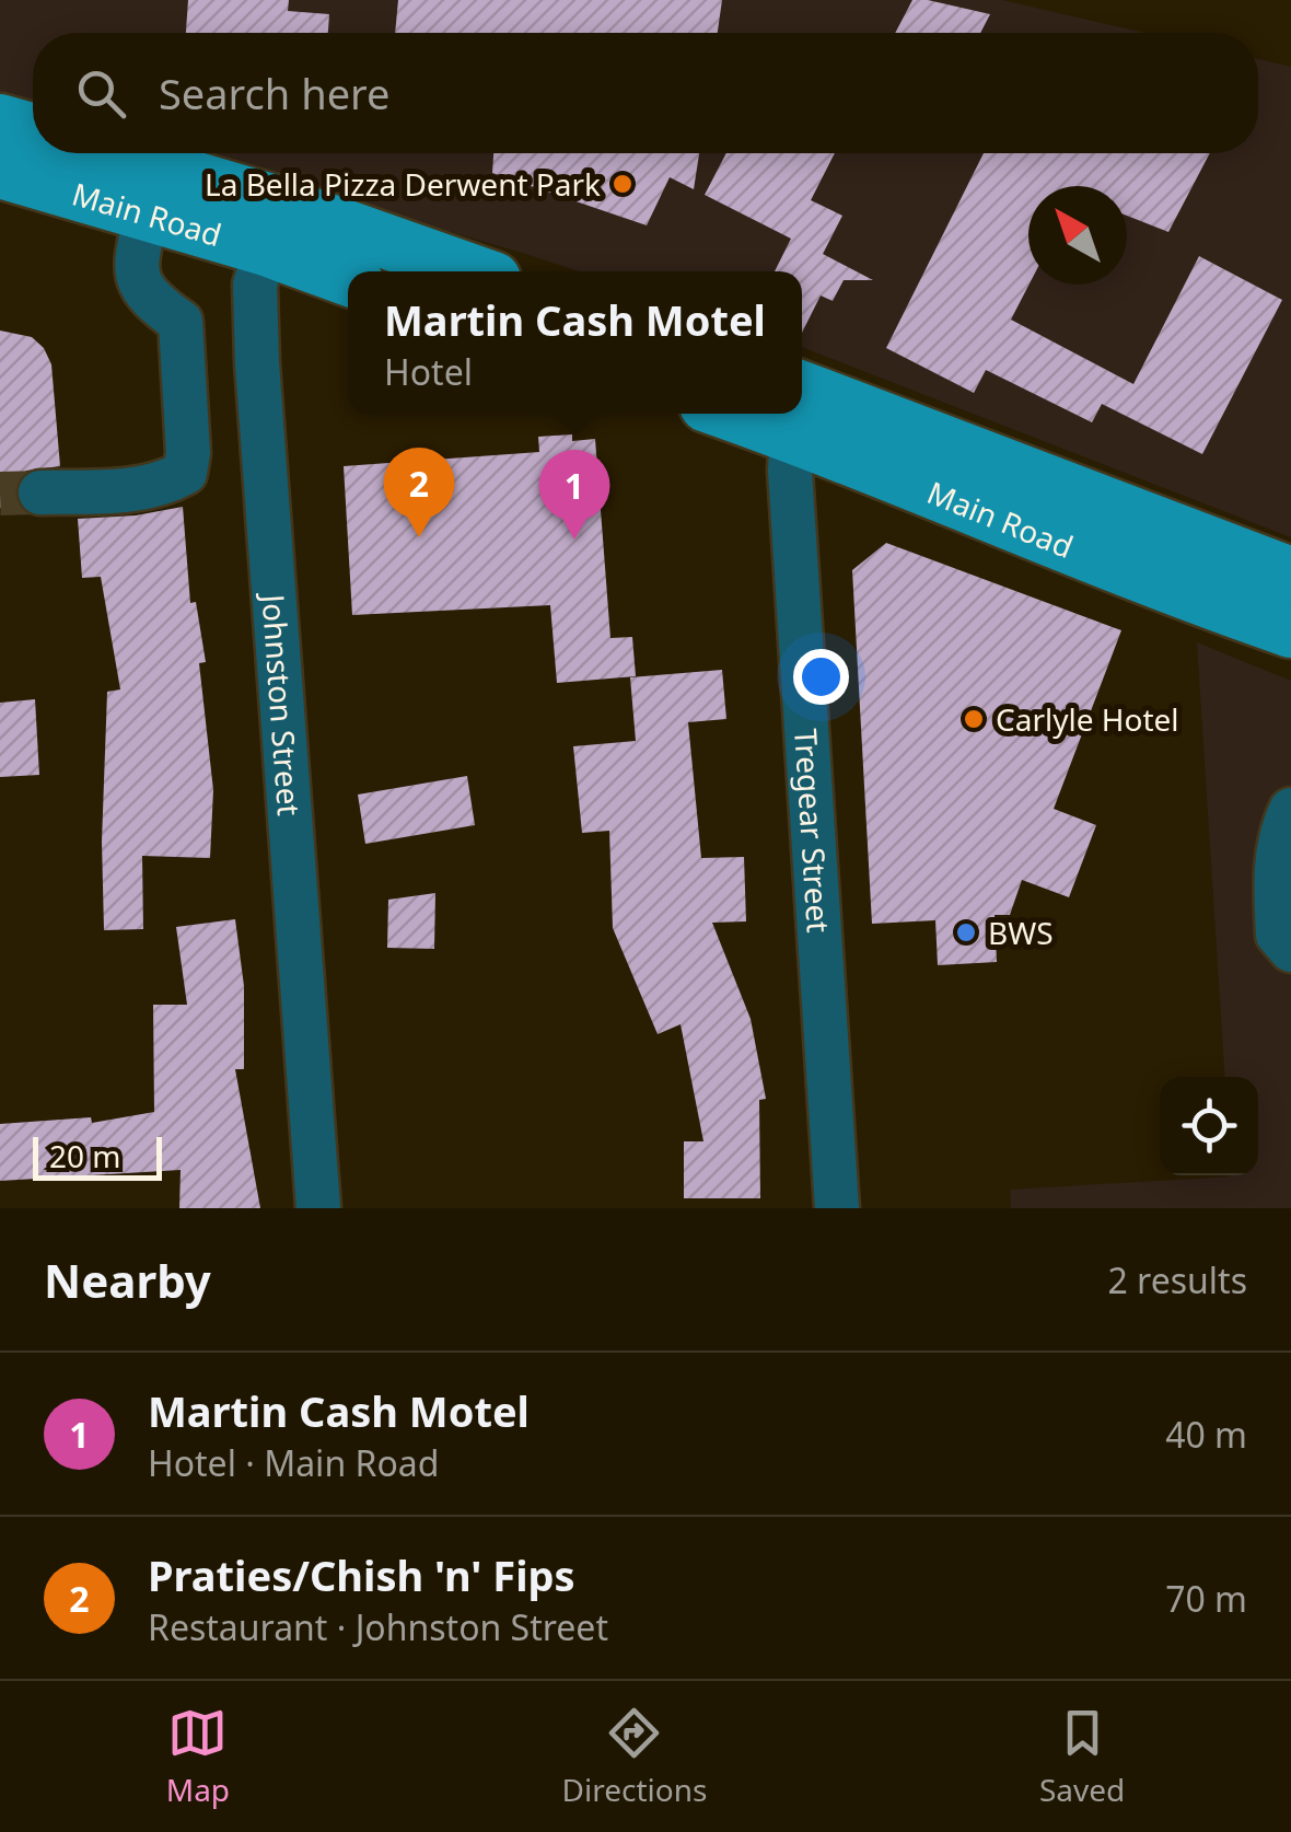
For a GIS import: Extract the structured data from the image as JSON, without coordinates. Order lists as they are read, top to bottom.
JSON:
{
  "streets": {
    "main road": ["Main Road"],
    "street": ["Johnston Street", "Tregear Street"]
  },
  "crossings": [
    ["Main Road", "Johnston Street"]
  ],
  "places": ["La Bella Pizza Derwent Park", "Carlyle Hotel", "BWS"],
  "scale_bar": "20 m",
  "north": "top left",
  "page": {
    "search": "Search here",
    "popup": ["Martin Cash Motel", "Hotel"],
    "pins": ["2", "1"],
    "scale": "20 m",
    "heading": ["Nearby", "2 results"],
    "list": [
      {
        "mark": "1",
        "name": "Martin Cash Motel",
        "note": "Hotel · Main Road",
        "value": "40 m"
      },
      {
        "mark": "2",
        "name": "Praties/Chish 'n' Fips",
        "note": "Restaurant · Johnston Street",
        "value": "70 m"
      }
    ],
    "nav": ["Map", "Directions", "Saved"]
  }
}
